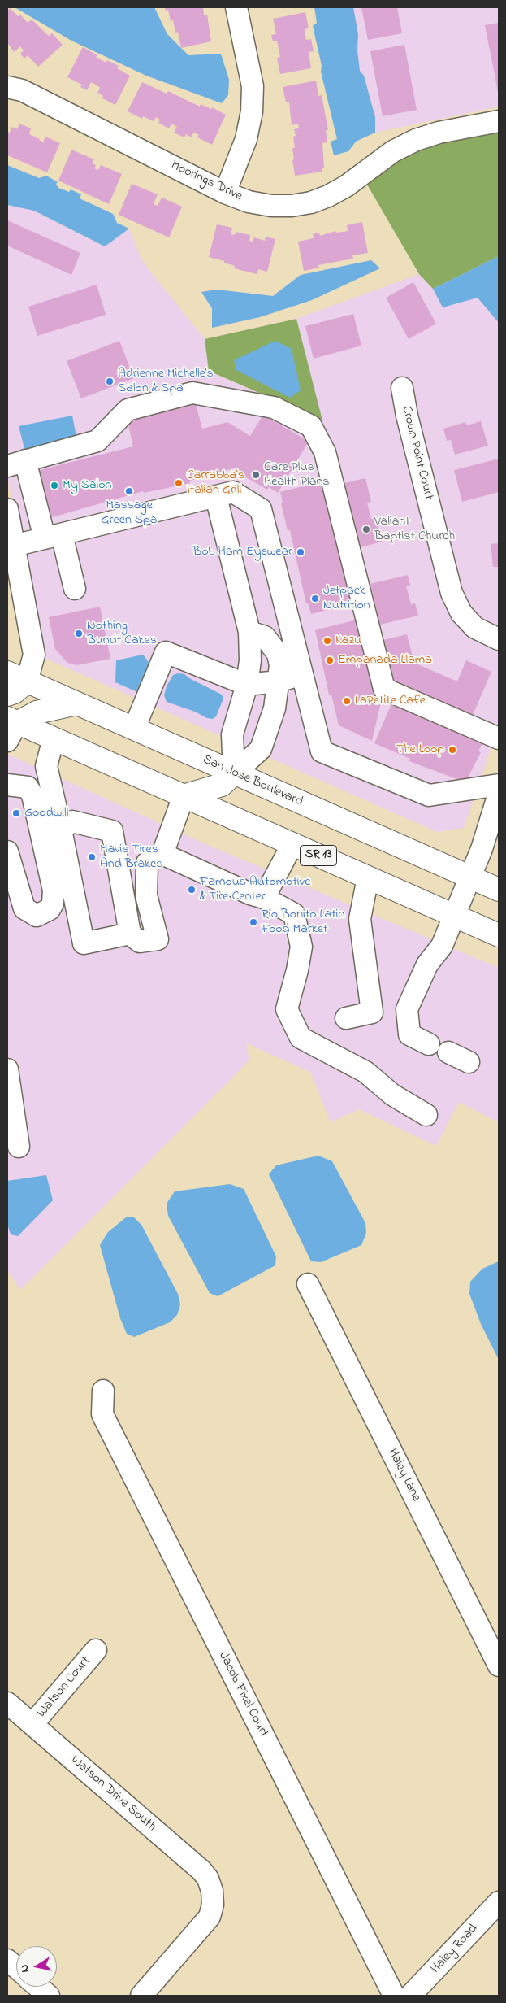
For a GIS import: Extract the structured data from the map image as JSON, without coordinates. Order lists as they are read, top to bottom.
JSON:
{
  "streets": {
    "main road": ["San Jose Boulevard", "SR 13"],
    "street": [
      "Moorings Drive",
      "Crown Point Court",
      "Haley Lane",
      "Watson Court",
      "Jacob Fixel Court",
      "Watson Drive South",
      "Haley Road"
    ]
  },
  "crossings": [
    ["Watson Court", "Watson Drive South"]
  ],
  "places": [
    "Adrienne Michelle's Salon & Spa",
    "Care Plus Health Plans",
    "Carrabba's Italian Grill",
    "My Salon",
    "Massage Green Spa",
    "Valiant Baptist Church",
    "Bob Ham Eyewear",
    "Jetpack Nutrition",
    "Nothing Bundt Cakes",
    "Kazu",
    "Empanada Llama",
    "LaPetite Cafe",
    "The Loop",
    "Goodwill",
    "Mavis Tires And Brakes",
    "Famous Automotive & Tire Center",
    "Rio Bonito Latin Food Market"
  ],
  "north": "left"
}
